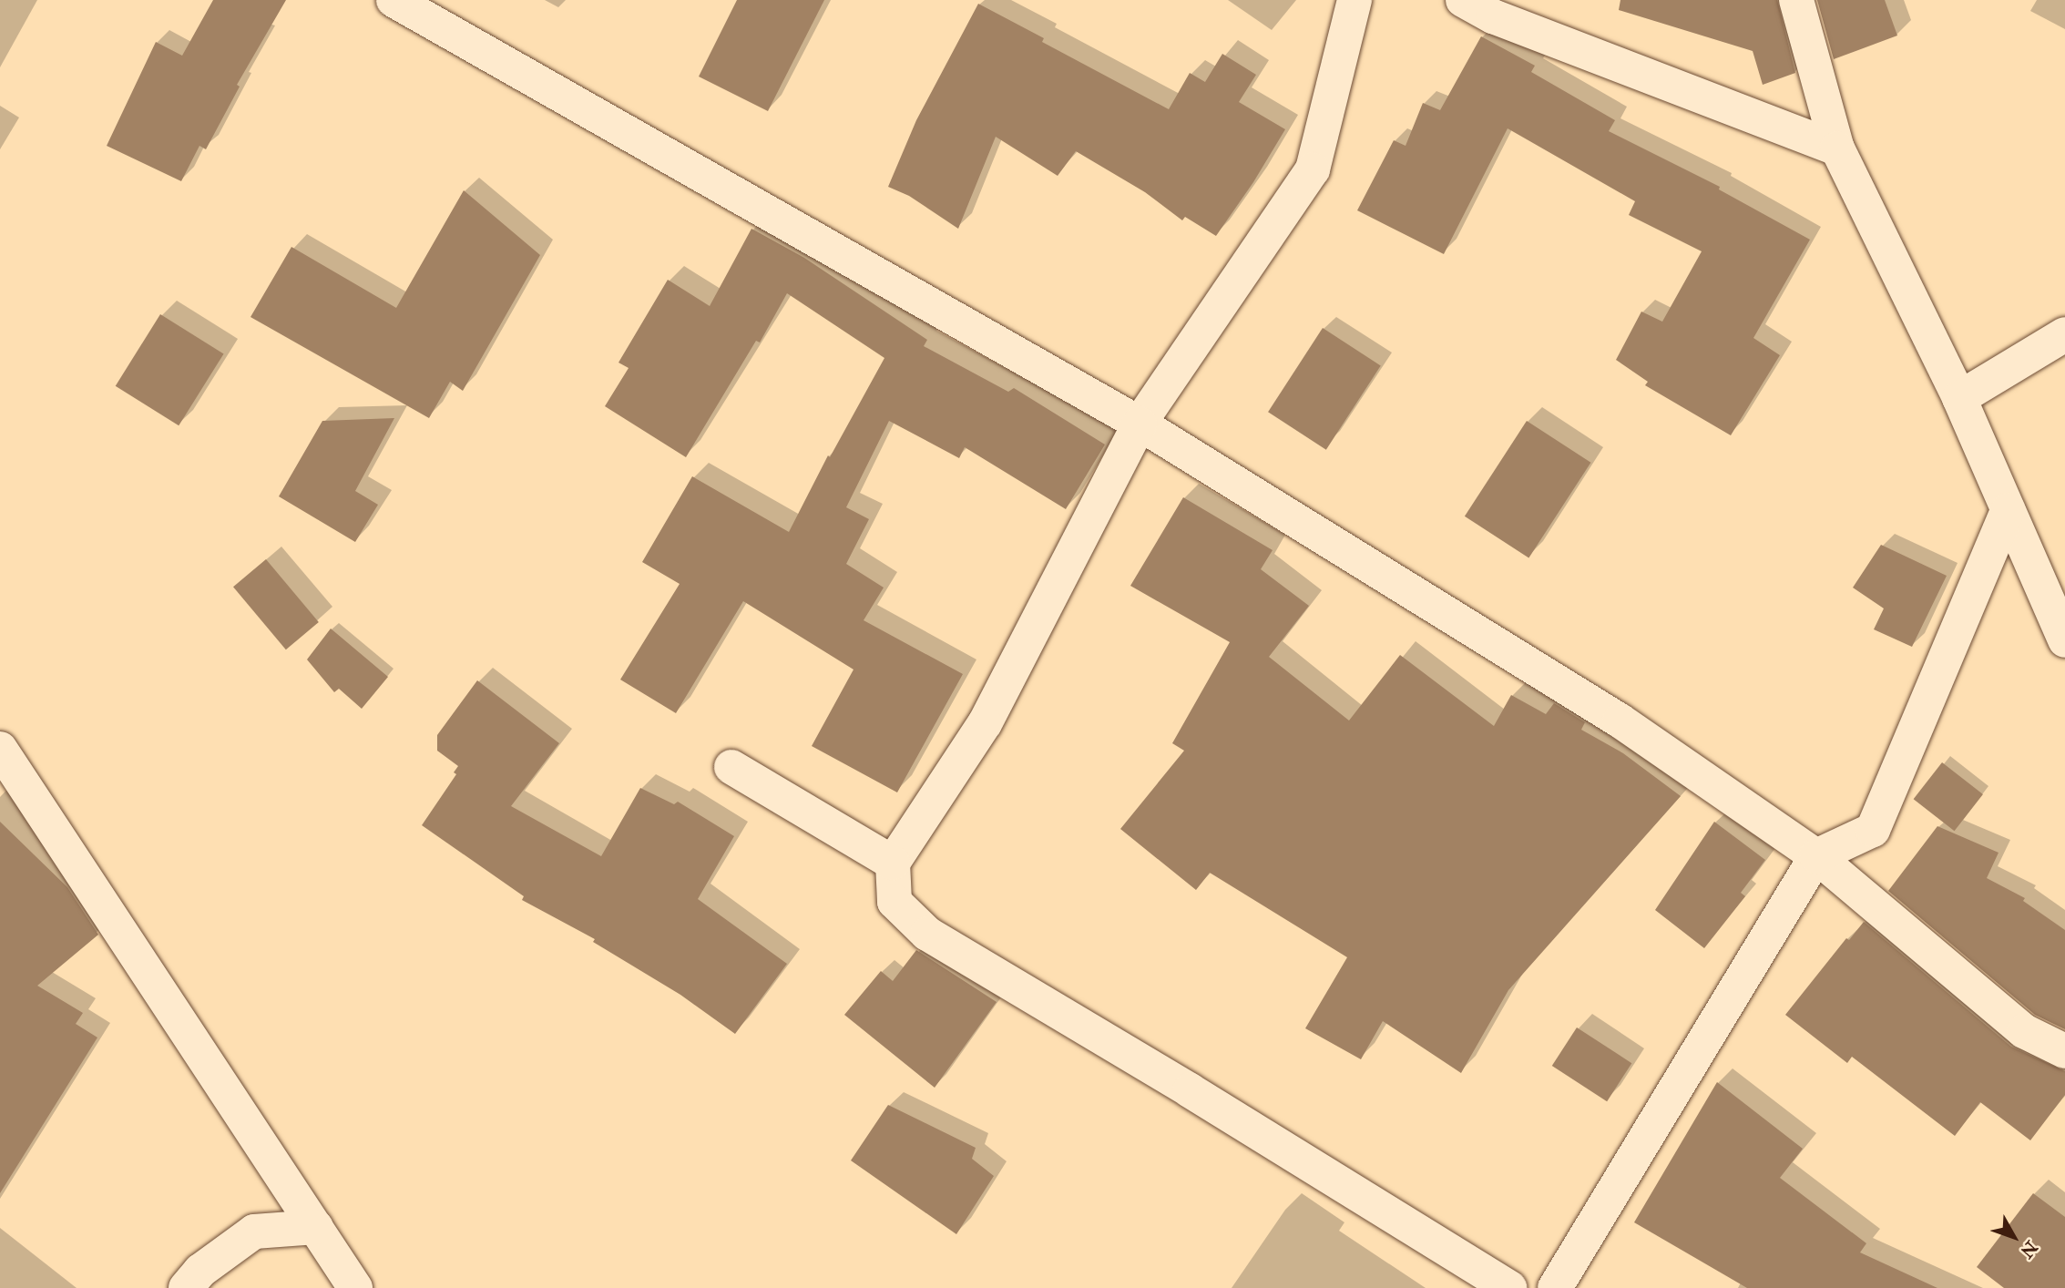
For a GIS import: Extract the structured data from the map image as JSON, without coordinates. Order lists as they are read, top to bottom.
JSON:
{
  "north": "bottom right"
}
